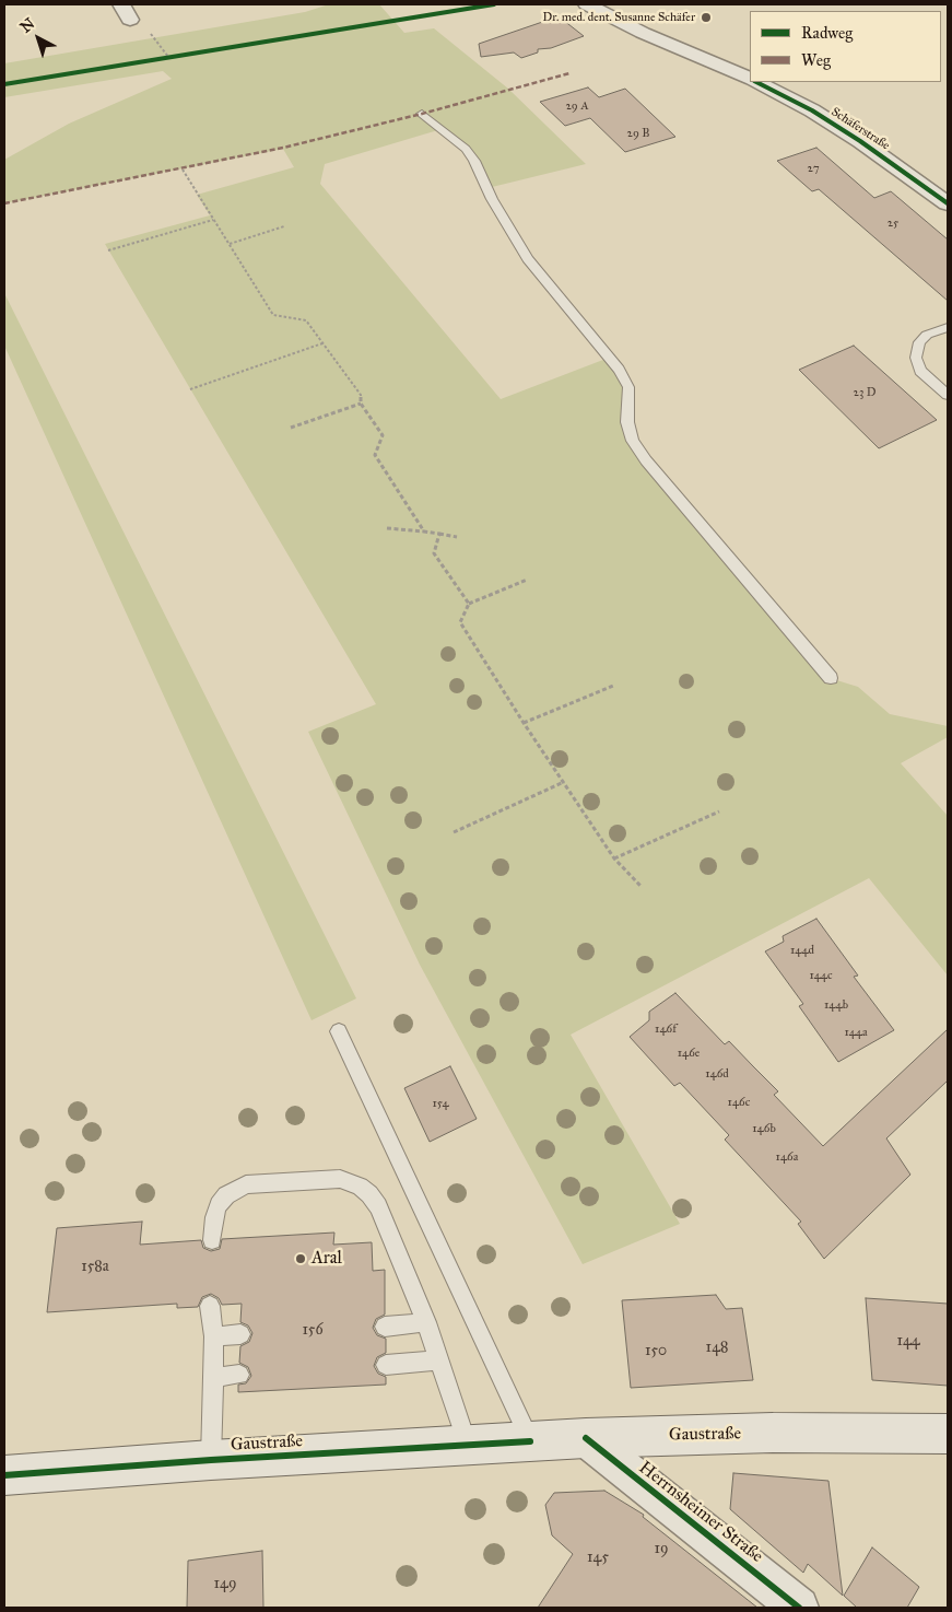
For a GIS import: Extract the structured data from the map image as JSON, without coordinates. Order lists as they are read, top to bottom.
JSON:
{
  "streets": {
    "main road": ["Gaustraße"],
    "street": ["Schäferstraße", "Herrnsheimer Straße"]
  },
  "crossings": [
    ["Gaustraße", "Herrnsheimer Straße"]
  ],
  "places": ["Dr. med. dent. Susanne Schäfer", "Aral"],
  "house_numbers": [
    "29 A",
    "29 B",
    "27",
    "25",
    "23 D",
    "144d",
    "144c",
    "144b",
    "146f",
    "144a",
    "146e",
    "146d",
    "146c",
    "154",
    "146b",
    "146a",
    "158a",
    "156",
    "144",
    "148",
    "150",
    "19",
    "145",
    "149"
  ],
  "legend": ["Radweg", "Weg"],
  "north": "top left"
}
